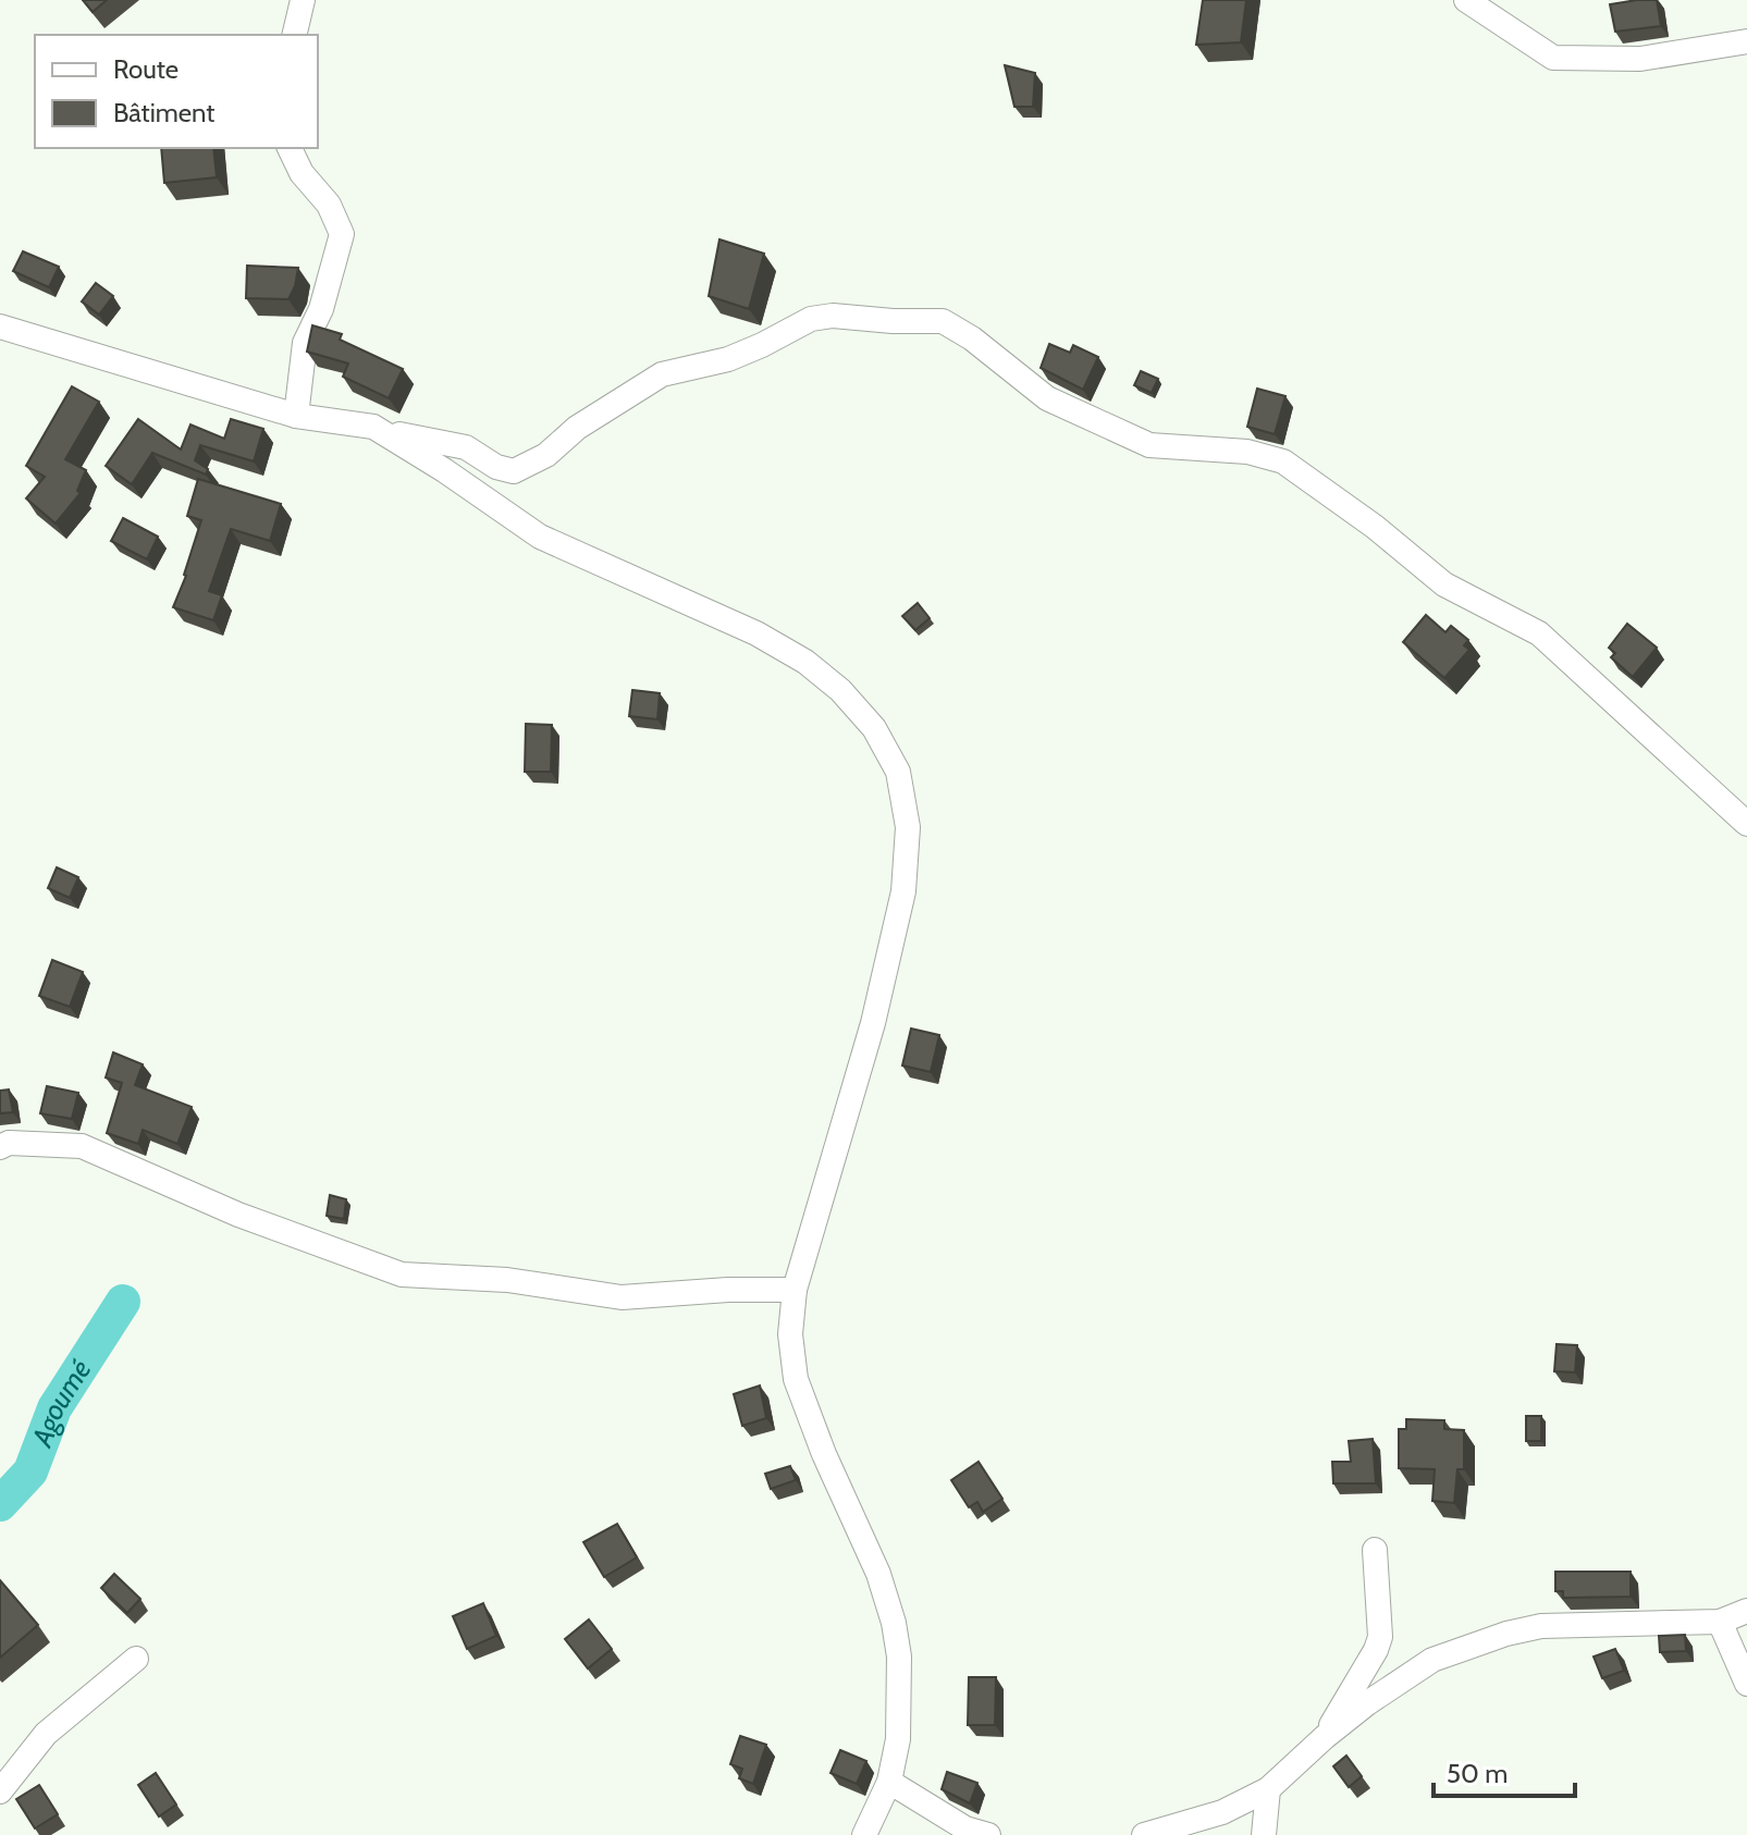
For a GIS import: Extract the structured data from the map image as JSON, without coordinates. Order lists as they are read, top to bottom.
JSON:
{
  "water": ["Agoumé"],
  "legend": ["Route", "Bâtiment"],
  "scale_bar": "50 m"
}
